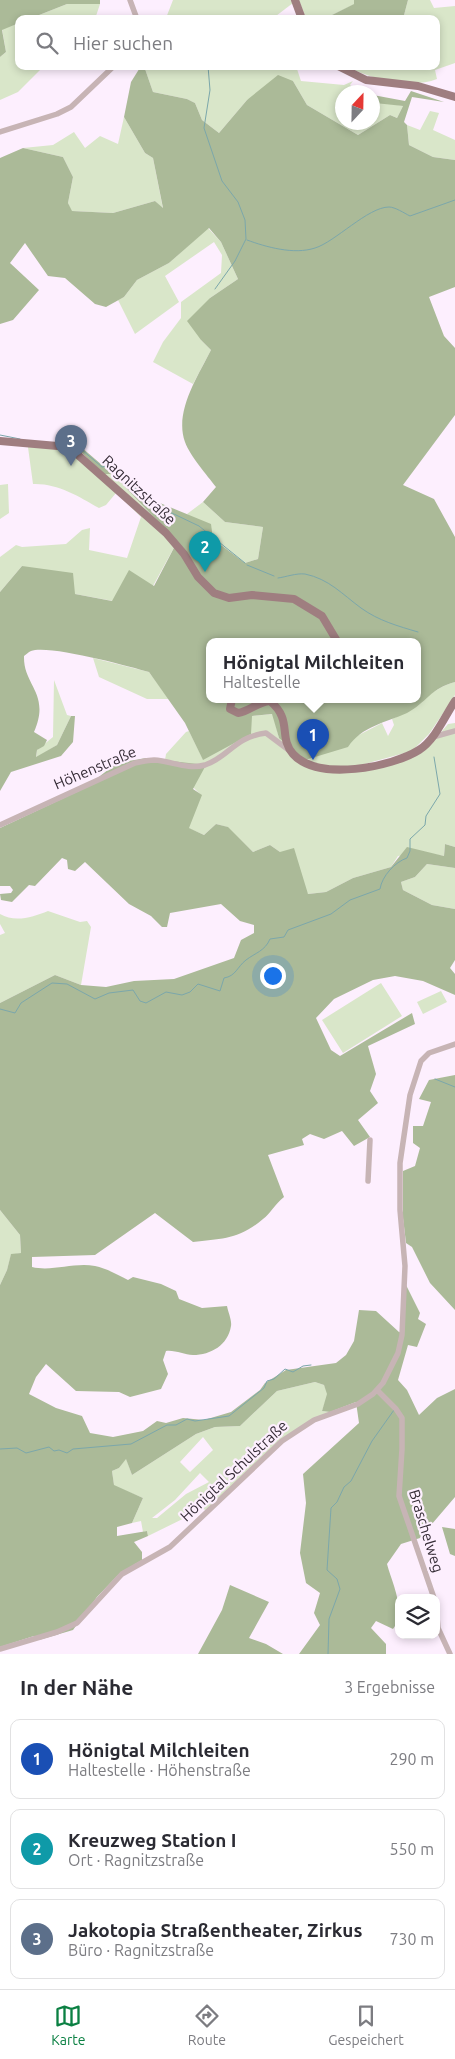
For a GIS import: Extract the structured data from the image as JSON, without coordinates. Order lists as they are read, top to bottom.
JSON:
{
  "streets": {
    "main road": ["Ragnitzstraße", "Höhenstraße"],
    "street": ["Hönigtal Schulstraße", "Braschelweg"]
  },
  "crossings": [
    ["Hönigtal Schulstraße", "Braschelweg"]
  ],
  "north": "top",
  "page": {
    "search": "Hier suchen",
    "pins": ["3", "2", "1"],
    "popup": ["Hönigtal Milchleiten", "Haltestelle"],
    "heading": ["In der Nähe", "3 Ergebnisse"],
    "list": [
      {
        "mark": "1",
        "name": "Hönigtal Milchleiten",
        "note": "Haltestelle · Höhenstraße",
        "value": "290 m"
      },
      {
        "mark": "2",
        "name": "Kreuzweg Station I",
        "note": "Ort · Ragnitzstraße",
        "value": "550 m"
      },
      {
        "mark": "3",
        "name": "Jakotopia Straßentheater, Zirkus",
        "note": "Büro · Ragnitzstraße",
        "value": "730 m"
      }
    ],
    "nav": ["Karte", "Route", "Gespeichert"]
  }
}
